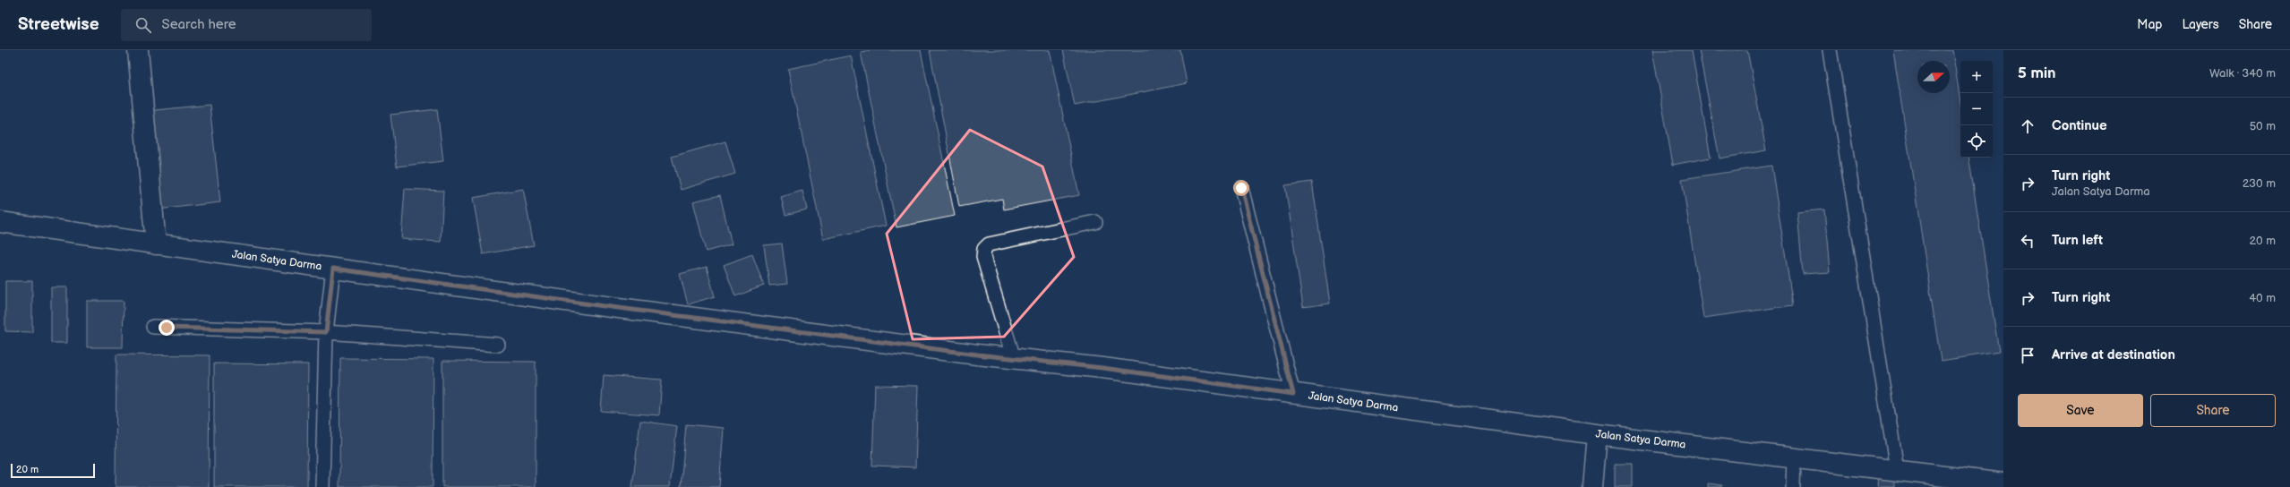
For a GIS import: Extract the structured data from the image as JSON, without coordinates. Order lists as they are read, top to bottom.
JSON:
{
  "streets": {
    "main road": ["Jalan Satya Darma"]
  },
  "scale_bar": "20 m",
  "north": "right",
  "page": {
    "header": "Streetwise",
    "search": "Search here",
    "nav": ["Map", "Layers", "Share"],
    "heading": ["5 min", "Walk · 340 m"],
    "map_buttons": ["+", "−"],
    "list": [
      ["Continue", "50 m"],
      ["Turn right", "Jalan Satya Darma", "230 m"],
      ["Turn left", "20 m"],
      ["Turn right", "40 m"],
      "Arrive at destination"
    ],
    "buttons": ["Save", "Share"],
    "scale": "20 m"
  }
}
